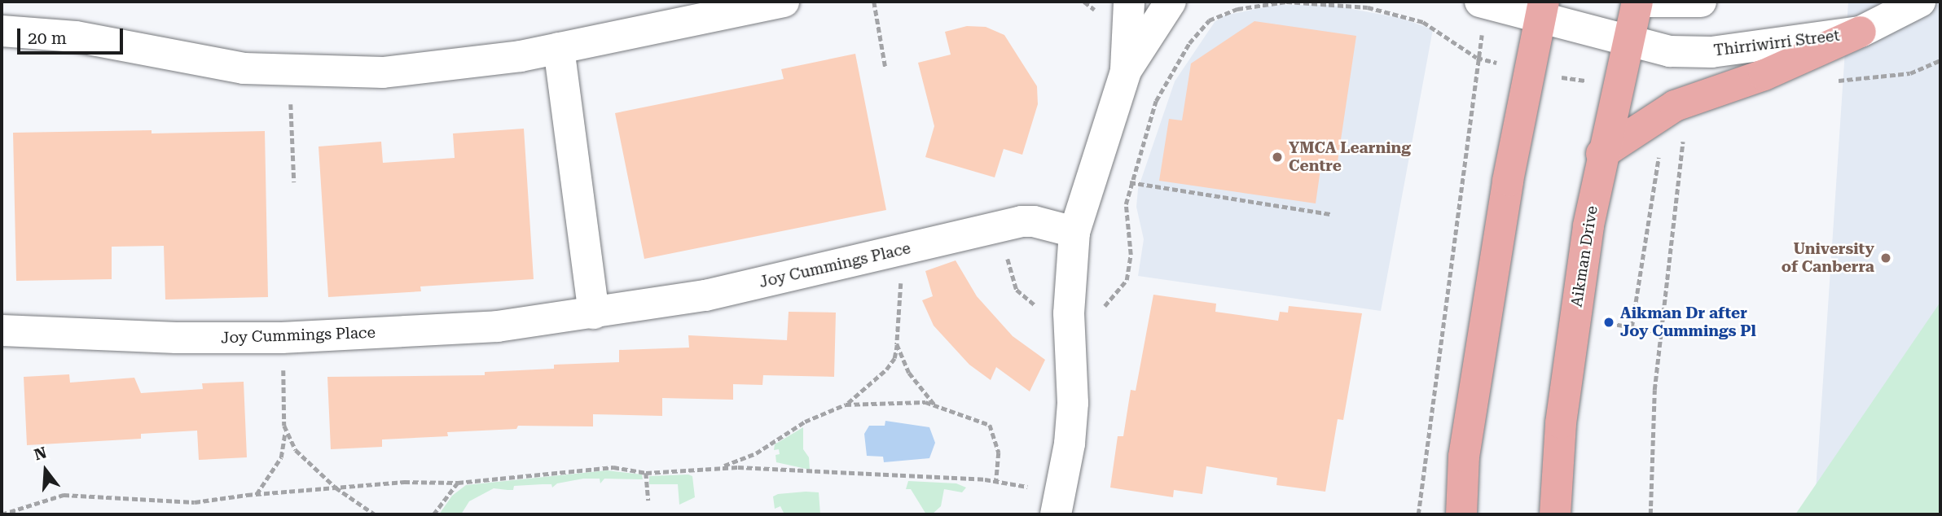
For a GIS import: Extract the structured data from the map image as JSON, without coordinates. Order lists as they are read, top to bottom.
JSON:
{
  "streets": {
    "main road": ["Aikman Drive"],
    "street": ["Thirriwirri Street", "Joy Cummings Place"]
  },
  "crossings": [
    ["Thirriwirri Street", "Aikman Drive"]
  ],
  "places": ["YMCA Learning Centre", "University of Canberra", "Aikman Dr after Joy Cummings Pl"],
  "scale_bar": "20 m",
  "north": "top"
}
